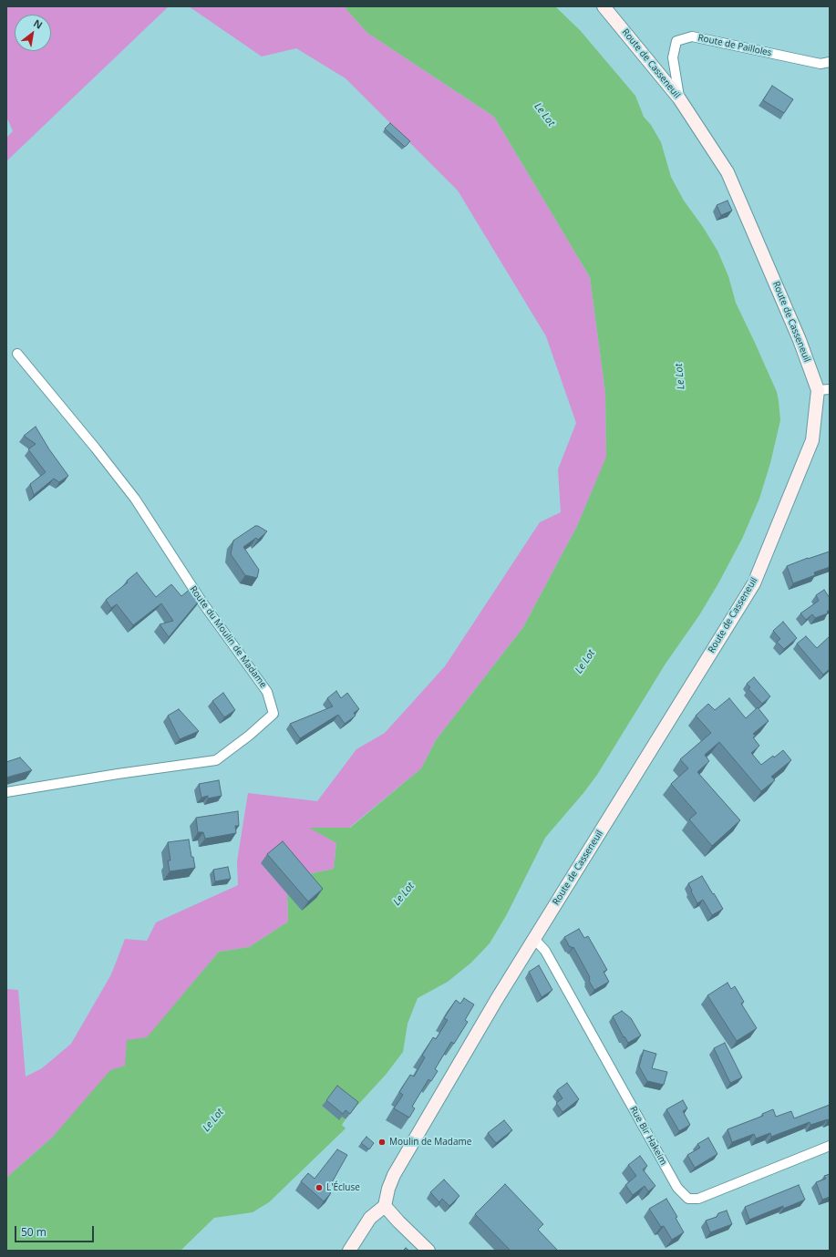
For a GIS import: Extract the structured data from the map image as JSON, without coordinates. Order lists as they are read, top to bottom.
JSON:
{
  "streets": {
    "main road": ["Route de Casseneuil"],
    "street": ["Route de Pailloles", "Route du Moulin de Madame", "Rue Bir Hakeim"]
  },
  "crossings": [
    ["Route de Pailloles", "Route de Casseneuil"],
    ["Route de Casseneuil", "Rue Bir Hakeim"]
  ],
  "water": ["Le Lot"],
  "places": ["Moulin de Madame", "L'Écluse"],
  "scale_bar": "50 m",
  "north": "top right"
}
